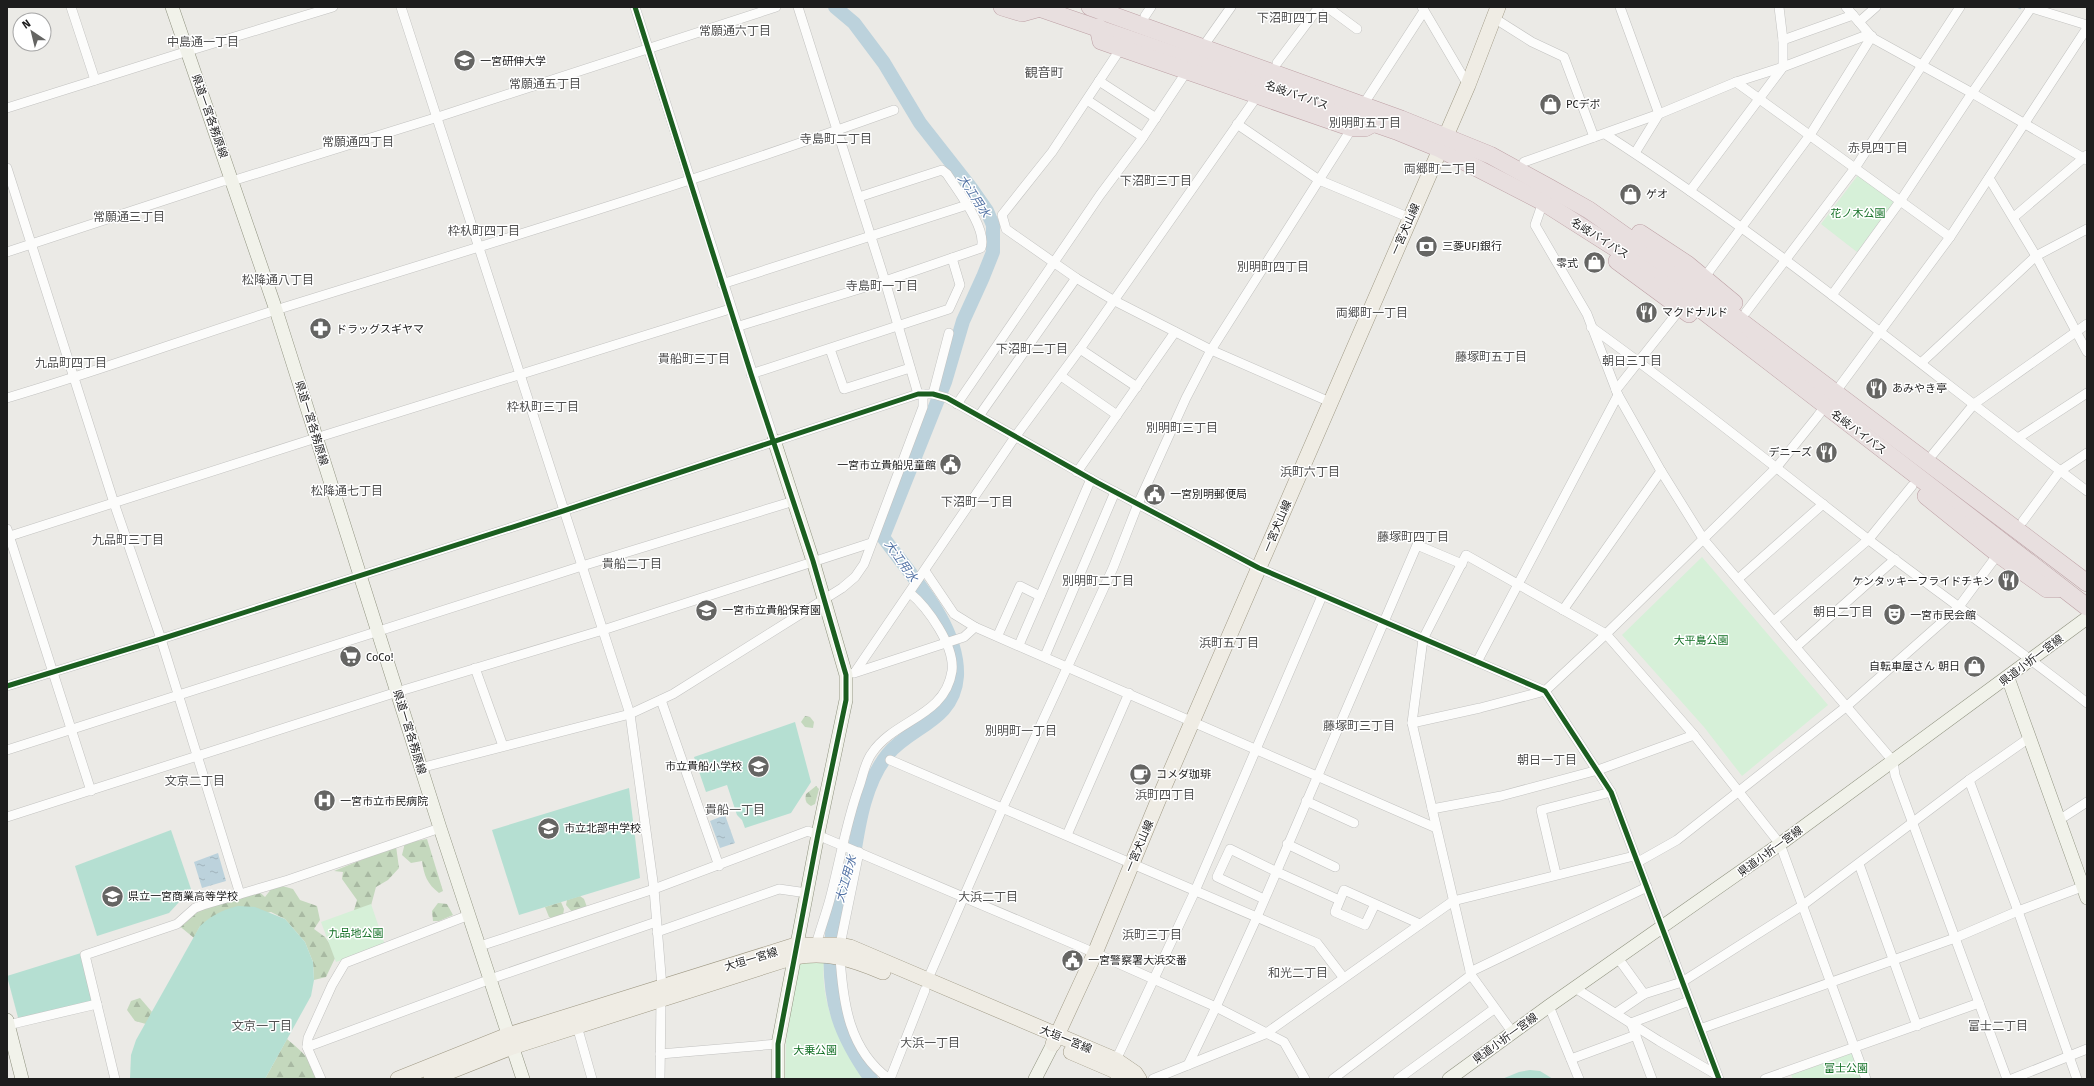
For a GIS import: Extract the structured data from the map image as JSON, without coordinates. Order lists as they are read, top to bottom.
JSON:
{
  "streets": {
    "highway": ["名岐バイパス"],
    "main road": [
      "県道一宮各務原線",
      "一宮犬山線",
      "県道小折一宮線",
      "大垣一宮線"
    ]
  },
  "crossings": [
    ["名岐バイパス", "一宮犬山線"],
    ["県道一宮各務原線", "大垣一宮線"],
    ["一宮犬山線", "大垣一宮線"]
  ],
  "districts": [
    "下沼町四丁目",
    "常願通六丁目",
    "中島通一丁目",
    "観音町",
    "常願通五丁目",
    "別明町五丁目",
    "寺島町二丁目",
    "常願通四丁目",
    "赤見四丁目",
    "両郷町二丁目",
    "下沼町三丁目",
    "常願通三丁目",
    "枠杁町四丁目",
    "別明町四丁目",
    "松降通八丁目",
    "寺島町一丁目",
    "両郷町一丁目",
    "下沼町二丁目",
    "藤塚町五丁目",
    "貴船町三丁目",
    "朝日三丁目",
    "九品町四丁目",
    "枠杁町三丁目",
    "別明町三丁目",
    "浜町六丁目",
    "松降通七丁目",
    "下沼町一丁目",
    "藤塚町四丁目",
    "九品町三丁目",
    "貴船二丁目",
    "別明町二丁目",
    "朝日二丁目",
    "浜町五丁目",
    "藤塚町三丁目",
    "別明町一丁目",
    "朝日一丁目",
    "文京二丁目",
    "浜町四丁目",
    "貴船一丁目",
    "大浜二丁目",
    "浜町三丁目",
    "和光二丁目",
    "文京一丁目",
    "富士二丁目",
    "大浜一丁目"
  ],
  "water": ["大江用水"],
  "parks": [
    "花ノ木公園",
    "大平島公園",
    "九品地公園",
    "大乗公園",
    "富士公園"
  ],
  "places": {
    "school or university": [
      "一宮研伸大学",
      "一宮市立貴船保育園",
      "市立貴船小学校",
      "市立北部中学校",
      "県立一宮商業高等学校"
    ],
    "shop": [
      "PCデポ",
      "ゲオ",
      "零式",
      "自転車屋さん 朝日"
    ],
    "bank": ["三菱UFJ銀行"],
    "restaurant": [
      "マクドナルド",
      "あみやき亭",
      "デニーズ",
      "ケンタッキーフライドチキン"
    ],
    "pharmacy": ["ドラッグスギヤマ"],
    "public building": ["一宮市立貴船児童館", "一宮別明郵便局", "一宮警察署大浜交番"],
    "theatre": ["一宮市民会館"],
    "supermarket": ["CoCo!"],
    "cafe": ["コメダ珈琲"],
    "hospital": ["一宮市立市民病院"]
  },
  "north": "top left"
}
